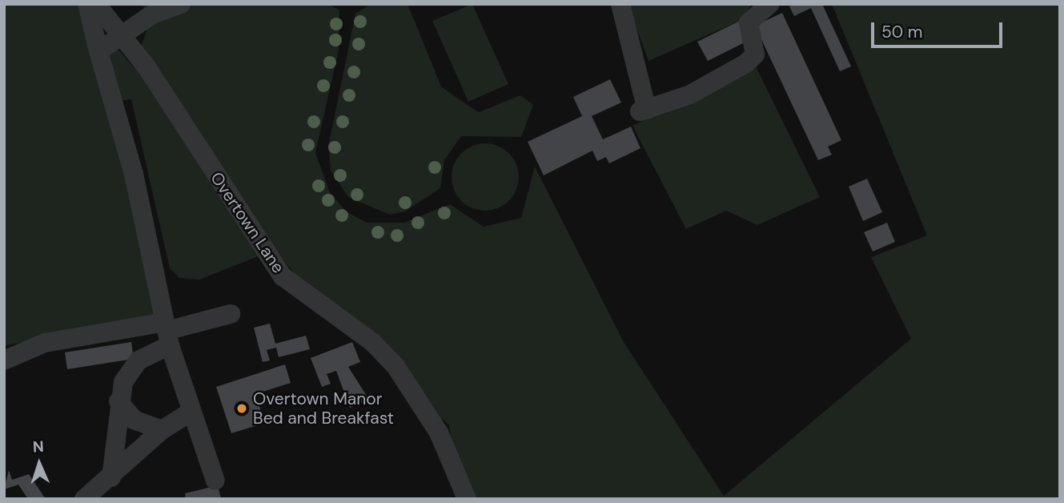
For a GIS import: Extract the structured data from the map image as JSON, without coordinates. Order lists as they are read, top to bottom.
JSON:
{
  "streets": {
    "street": ["Overtown Lane"]
  },
  "places": ["Overtown Manor Bed and Breakfast"],
  "scale_bar": "50 m",
  "north": "top"
}
